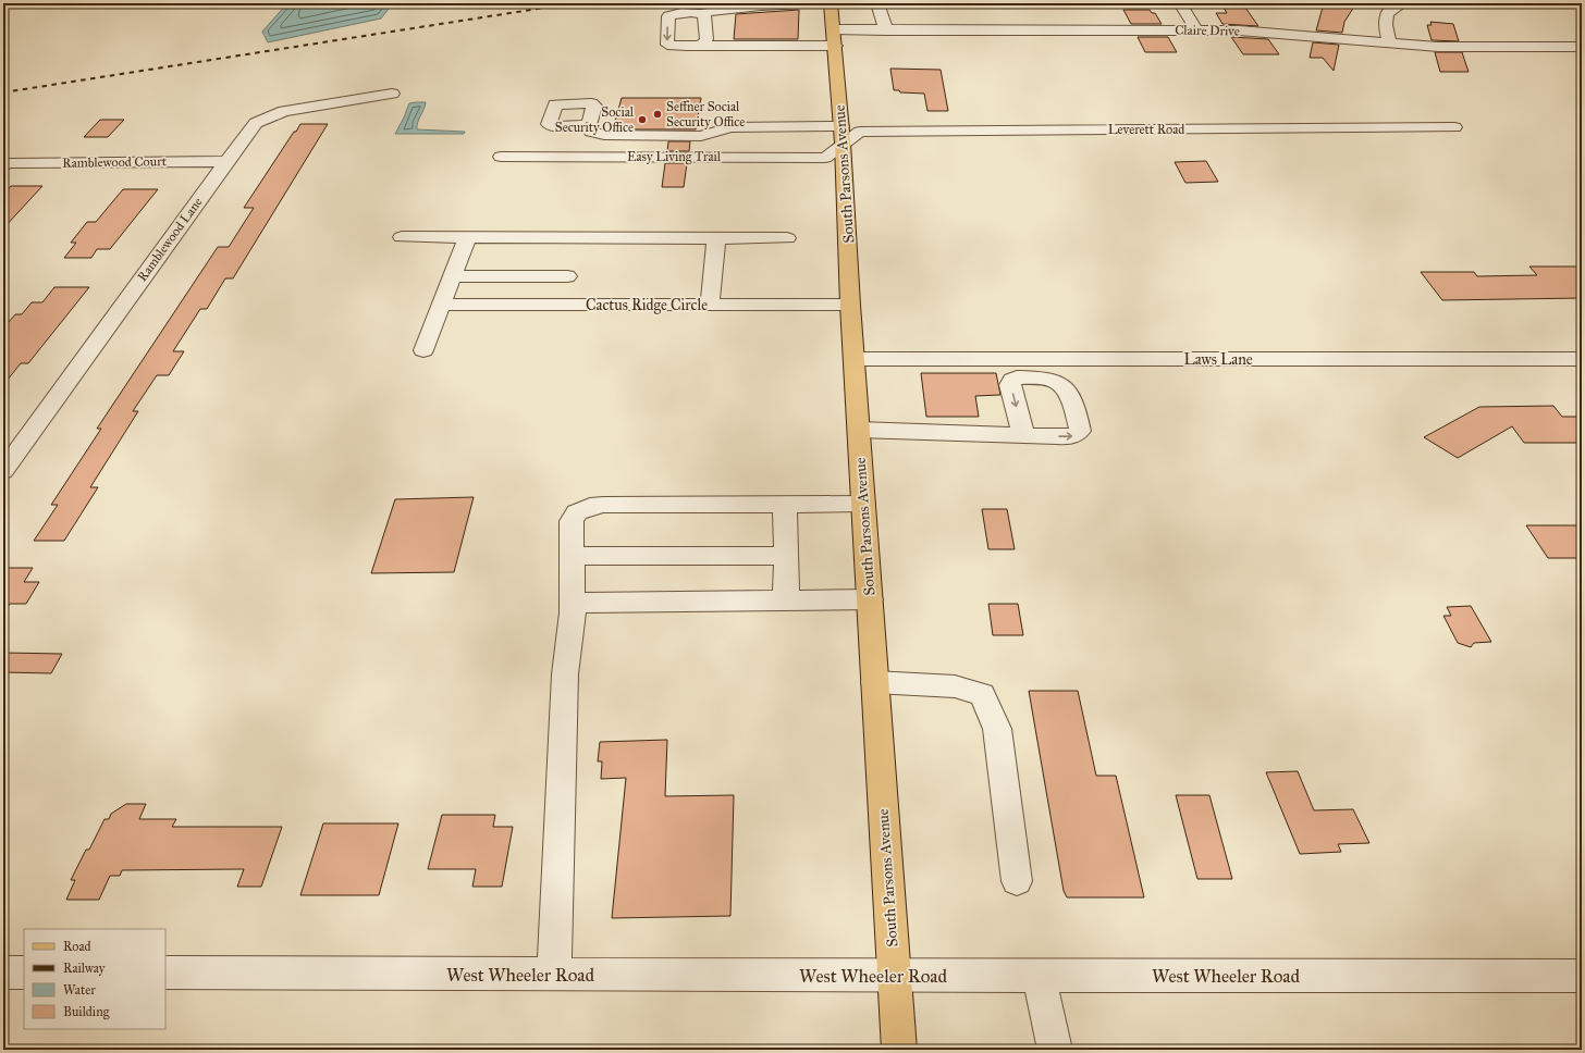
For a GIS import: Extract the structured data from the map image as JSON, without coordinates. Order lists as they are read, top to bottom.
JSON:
{
  "streets": {
    "main road": ["South Parsons Avenue"],
    "street": [
      "Claire Drive",
      "Leverett Road",
      "Easy Living Trail",
      "Ramblewood Court",
      "Ramblewood Lane",
      "Cactus Ridge Circle",
      "Laws Lane",
      "West Wheeler Road"
    ]
  },
  "crossings": [
    ["Claire Drive", "South Parsons Avenue"],
    ["Leverett Road", "Easy Living Trail"],
    ["Leverett Road", "South Parsons Avenue"],
    ["Easy Living Trail", "South Parsons Avenue"],
    ["Ramblewood Court", "Ramblewood Lane"],
    ["South Parsons Avenue", "Cactus Ridge Circle"],
    ["South Parsons Avenue", "Laws Lane"],
    ["South Parsons Avenue", "West Wheeler Road"]
  ],
  "places": ["Seffner Social Security Office", "Social Security Office"],
  "legend": [
    "Road",
    "Railway",
    "Water",
    "Building"
  ]
}
